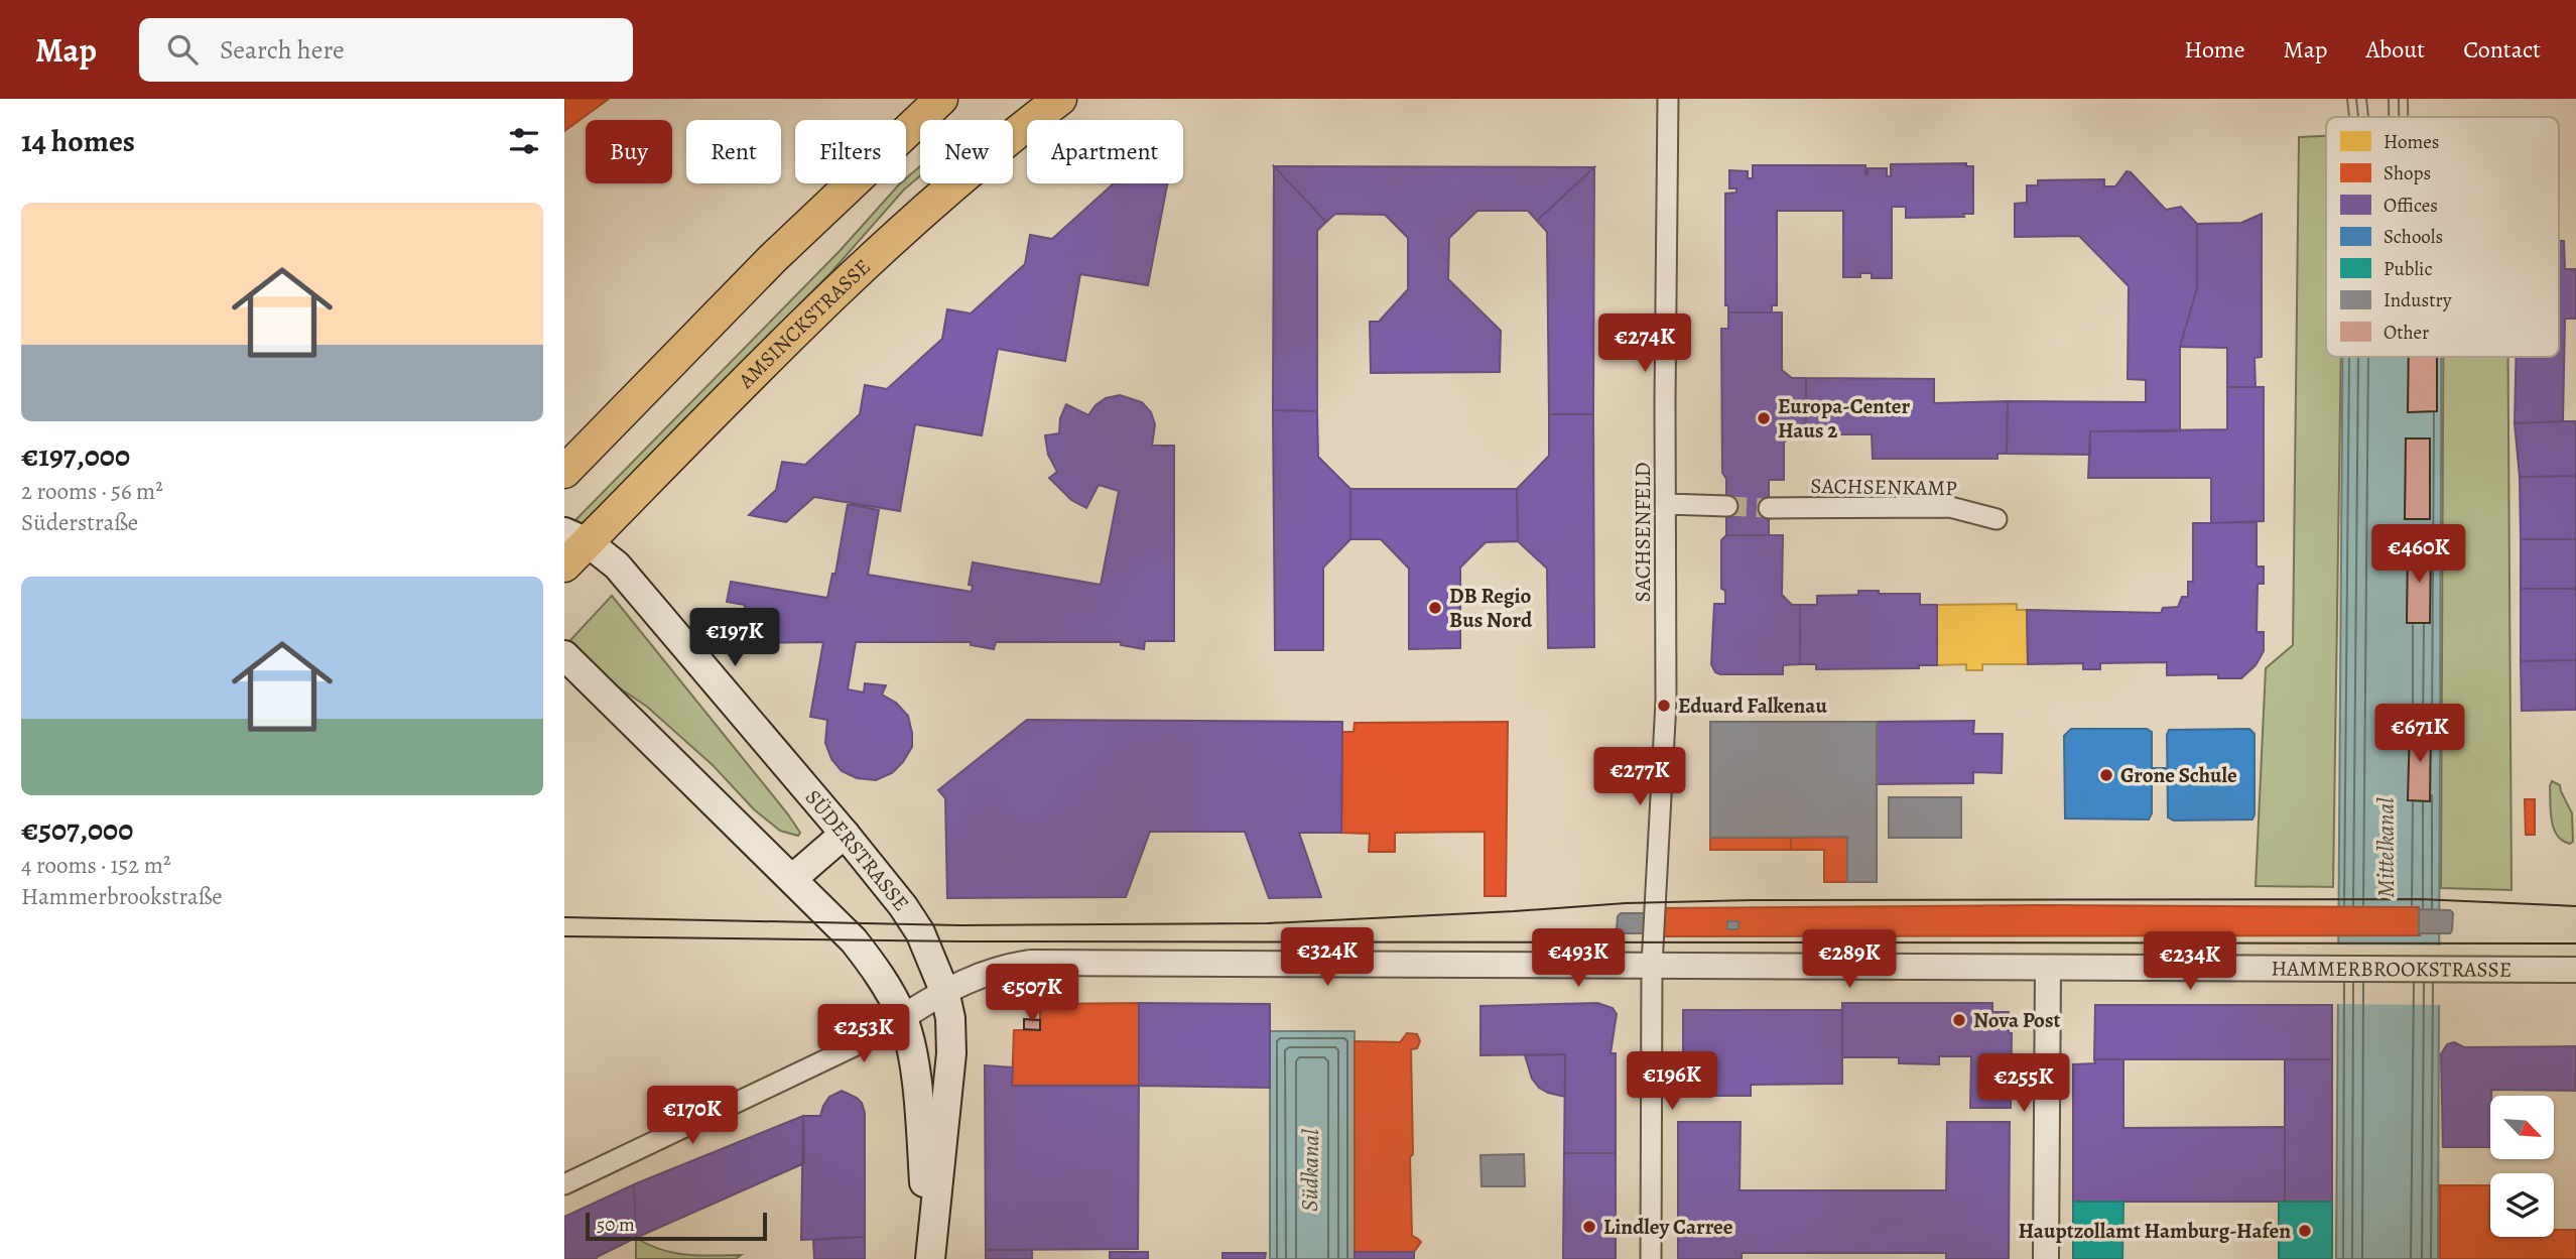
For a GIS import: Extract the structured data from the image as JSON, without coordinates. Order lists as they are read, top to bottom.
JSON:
{
  "streets": {
    "main road": ["AMSINCKSTRASSE", "SÜDERSTRASSE"],
    "street": ["SACHSENKAMP", "SACHSENFELD", "HAMMERBROOKSTRASSE"]
  },
  "crossings": [
    ["AMSINCKSTRASSE", "SÜDERSTRASSE"],
    ["SACHSENFELD", "HAMMERBROOKSTRASSE"],
    ["SÜDERSTRASSE", "HAMMERBROOKSTRASSE"]
  ],
  "water": ["Mittelkanal", "Südkanal"],
  "places": [
    "Europa-Center Haus 2",
    "DB Regio Bus Nord",
    "Eduard Falkenau",
    "Grone Schule",
    "Nova Post",
    "Lindley Carree",
    "Hauptzollamt Hamburg-Hafen"
  ],
  "legend": [
    "Homes",
    "Shops",
    "Offices",
    "Schools",
    "Public",
    "Industry",
    "Other"
  ],
  "scale_bar": "50 m",
  "north": "bottom right",
  "page": {
    "header": "Map",
    "search": "Search here",
    "nav": [
      "Home",
      "Map",
      "About",
      "Contact"
    ],
    "heading": "14 homes",
    "chip": [
      "Buy",
      "Rent",
      "Filters",
      "New",
      "Apartment"
    ],
    "list": [
      {
        "name": "€197,000",
        "note": "2 rooms · 56 m² · Süderstraße"
      },
      {
        "name": "€507,000",
        "note": "4 rooms · 152 m² · Hammerbrookstraße"
      }
    ],
    "price": [
      "€274K",
      "€460K",
      "€197K",
      "€671K",
      "€277K",
      "€324K",
      "€493K",
      "€289K",
      "€234K",
      "€507K",
      "€253K",
      "€196K",
      "€255K",
      "€170K"
    ],
    "scale": "50 m"
  }
}
